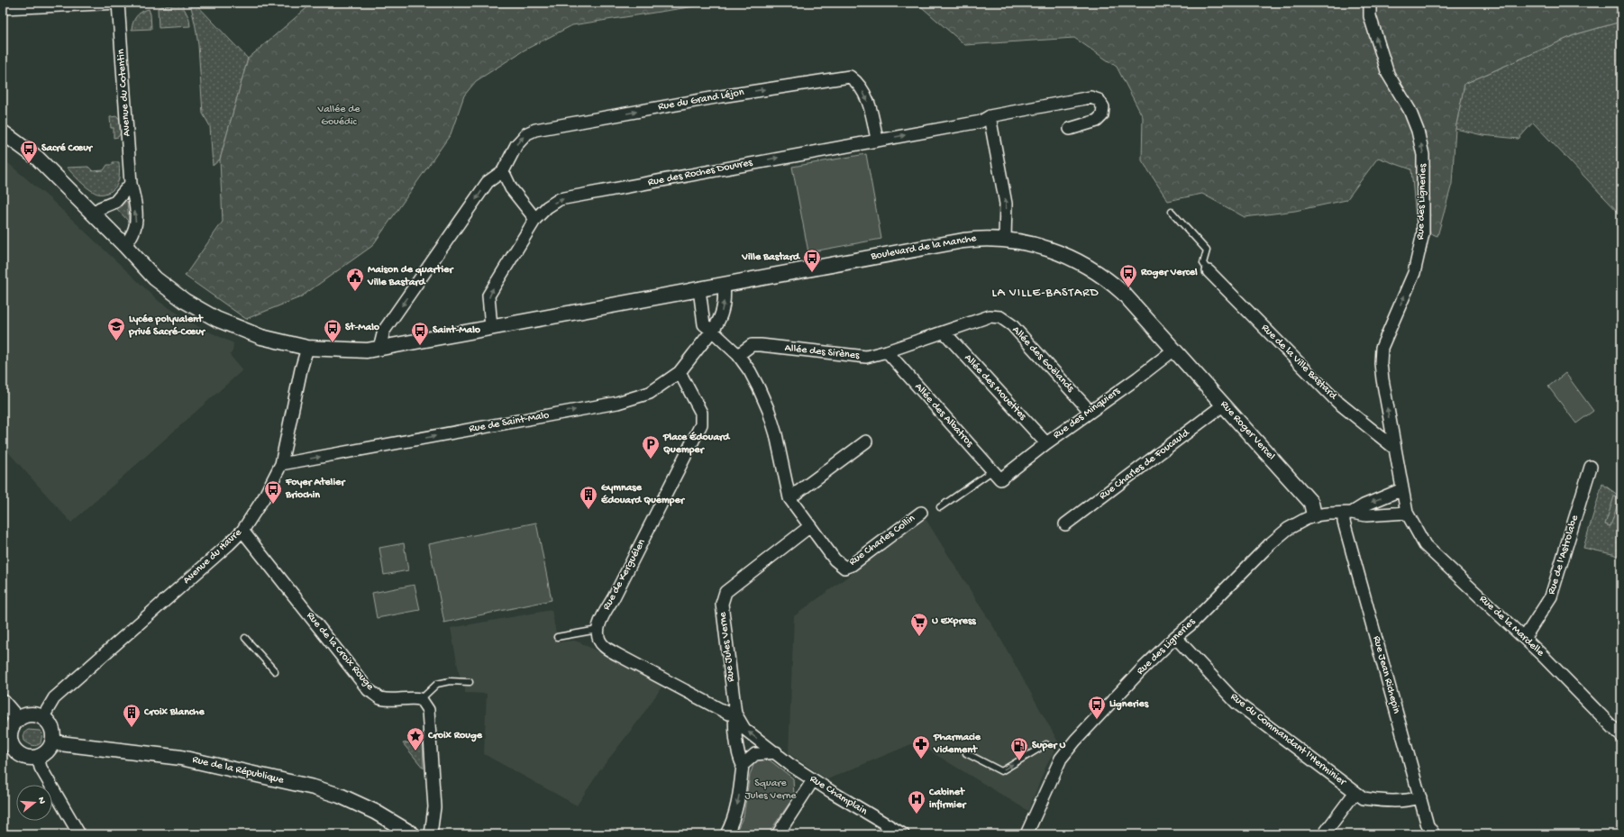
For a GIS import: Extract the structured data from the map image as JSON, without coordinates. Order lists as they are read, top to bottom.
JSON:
{
  "streets": {
    "street": [
      "Avenue du Cotentin",
      "Rue du Grand Léjon",
      "Rue des Roches Douvres",
      "Rue des Ligneries",
      "Boulevard de la Manche",
      "Allée des Sirènes",
      "Allée des Goëlands",
      "Rue de la Ville Bastard",
      "Allée des Mouettes",
      "Rue des Minquiers",
      "Allée des Albatros",
      "Rue de Saint-Malo",
      "Rue Roger Vercel",
      "Rue Charles de Foucauld",
      "Rue Charles Collin",
      "Rue de l'Astrolabe",
      "Avenue du Havre",
      "Rue de Kerguélen",
      "Rue de la Mardelle",
      "Rue Jules Verne",
      "Rue de la Croix Rouge",
      "Rue Jean Richepin",
      "Rue du Commandant l'Herminier",
      "Rue de la République",
      "Rue Champlain"
    ]
  },
  "crossings": [
    ["Avenue du Cotentin", "Boulevard de la Manche"],
    ["Rue du Grand Léjon", "Rue des Roches Douvres"],
    ["Rue des Roches Douvres", "Boulevard de la Manche"],
    ["Rue des Ligneries", "Rue de la Ville Bastard"],
    ["Rue des Ligneries", "Rue Roger Vercel"],
    ["Rue des Ligneries", "Rue de la Mardelle"],
    ["Rue des Ligneries", "Rue Jean Richepin"],
    ["Rue des Ligneries", "Rue du Commandant l'Herminier"],
    ["Boulevard de la Manche", "Rue des Minquiers"],
    ["Boulevard de la Manche", "Rue de Saint-Malo"],
    ["Boulevard de la Manche", "Rue Roger Vercel"],
    ["Boulevard de la Manche", "Avenue du Havre"],
    ["Allée des Sirènes", "Allée des Goëlands"],
    ["Allée des Sirènes", "Allée des Mouettes"],
    ["Allée des Sirènes", "Allée des Albatros"],
    ["Allée des Goëlands", "Rue des Minquiers"],
    ["Allée des Mouettes", "Rue des Minquiers"],
    ["Rue des Minquiers", "Allée des Albatros"],
    ["Rue des Minquiers", "Rue Roger Vercel"],
    ["Rue de Saint-Malo", "Avenue du Havre"],
    ["Rue de Saint-Malo", "Rue de Kerguélen"],
    ["Rue Roger Vercel", "Rue Charles de Foucauld"],
    ["Rue Charles Collin", "Rue Jules Verne"],
    ["Rue de l'Astrolabe", "Rue de la Mardelle"],
    ["Avenue du Havre", "Rue de la Croix Rouge"],
    ["Avenue du Havre", "Rue de la République"],
    ["Rue Jules Verne", "Rue Champlain"],
    ["Rue Jean Richepin", "Rue du Commandant l'Herminier"]
  ],
  "one_way": [
    "Rue du Grand Léjon",
    "Rue des Roches Douvres",
    "Rue des Ligneries",
    "Rue de Saint-Malo"
  ],
  "districts": ["LA VILLE-BASTARD"],
  "parks": ["Vallée de Gouédic", "Square Jules Verne"],
  "places": {
    "bus stop": [
      "Sacré Cœur",
      "Ville Bastard",
      "Roger Vercel",
      "St-Malo",
      "Saint-Malo",
      "Foyer Atelier Briochin",
      "Ligneries"
    ],
    "public building": ["Maison de quartier Ville Bastard"],
    "school or university": ["Lycée polyvalent privé Sacré-Cœur"],
    "parking": ["Place Édouard Quemper"],
    "building": ["Gymnase Édouard Quemper", "Croix Blanche"],
    "supermarket": ["U Express"],
    "place": ["Croix Rouge"],
    "pharmacy": ["Pharmacie Videment"],
    "fuel station": ["Super U"],
    "hospital": ["Cabinet infirmier"]
  },
  "north": "right"
}
